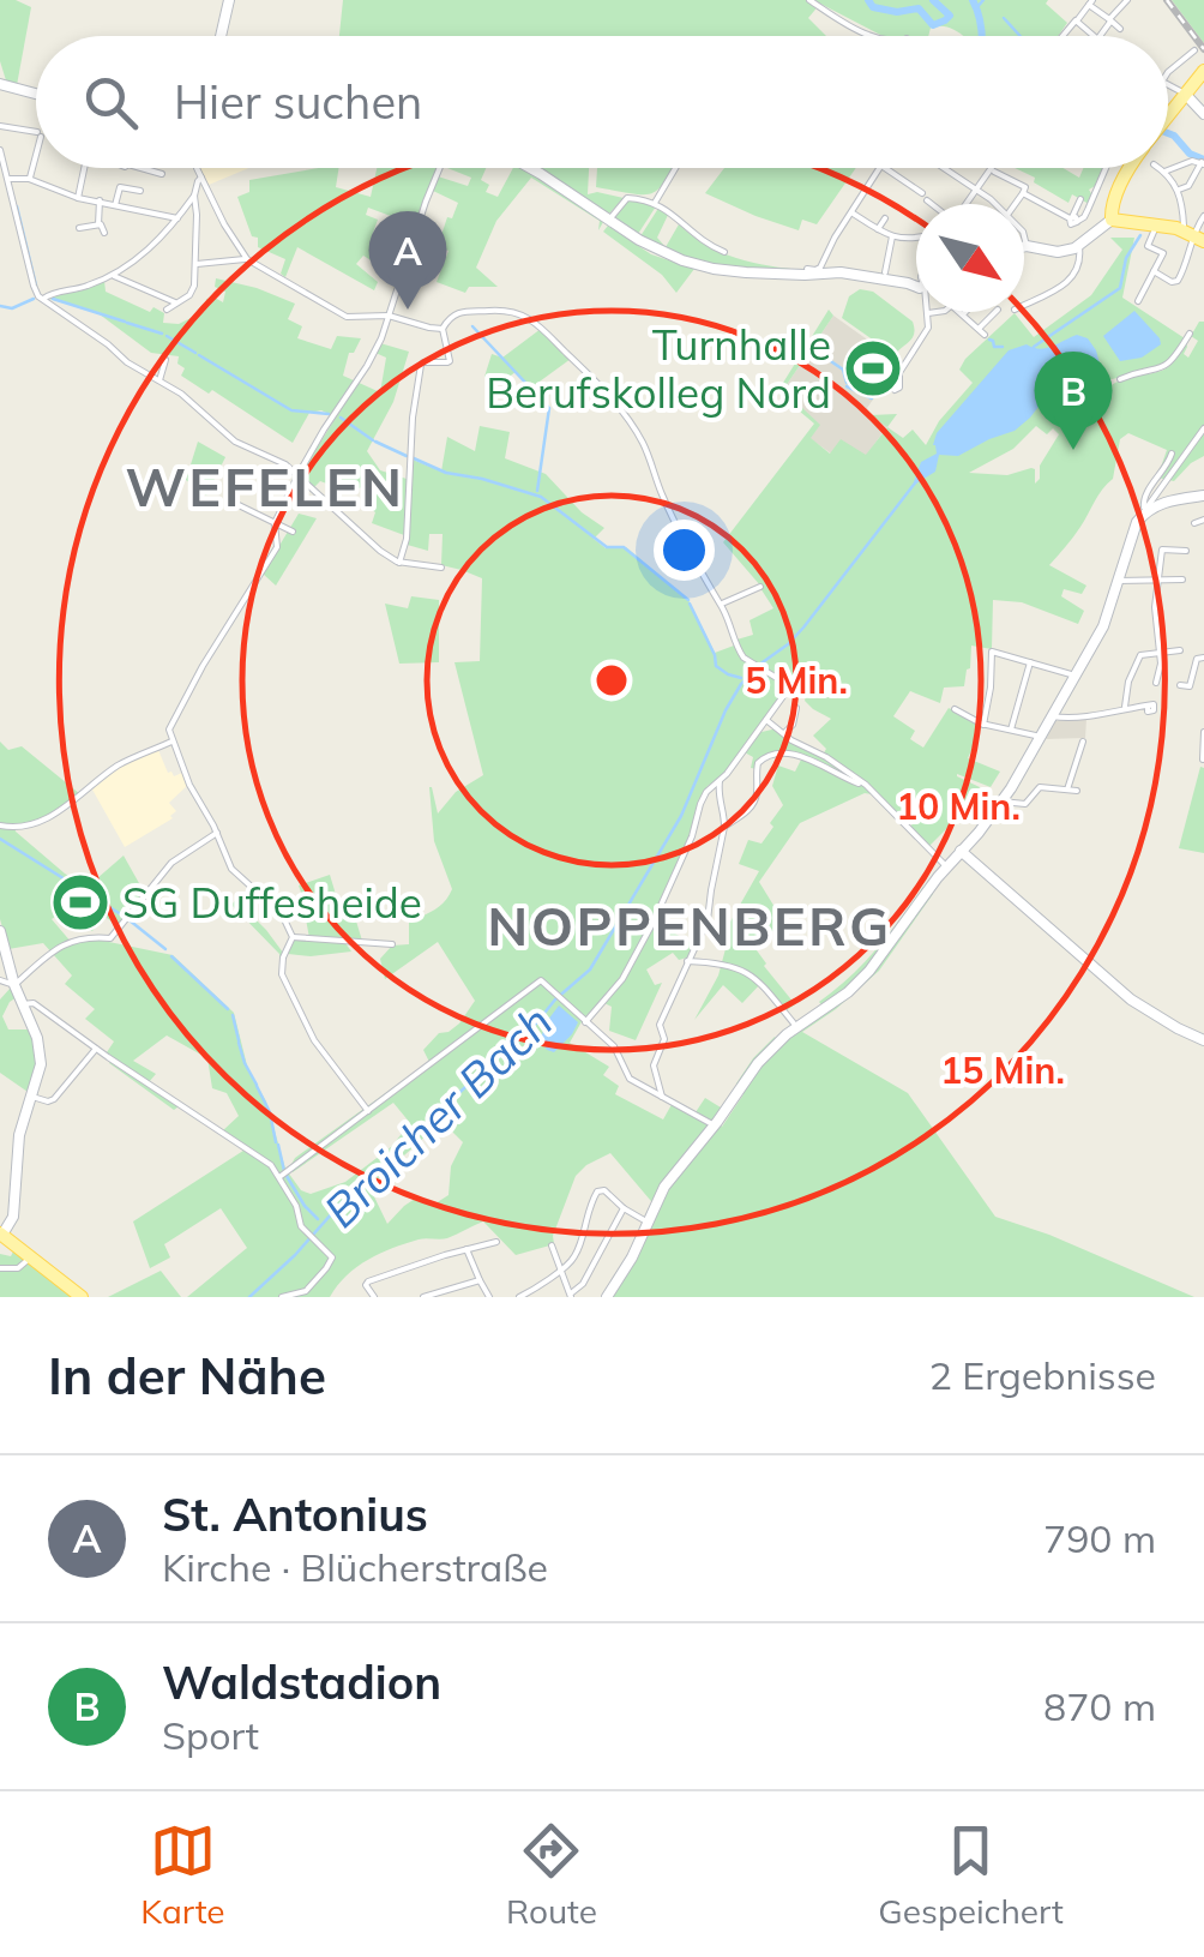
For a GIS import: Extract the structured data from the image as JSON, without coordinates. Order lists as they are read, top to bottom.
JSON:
{
  "districts": ["WEFELEN", "NOPPENBERG"],
  "water": ["Broicher Bach"],
  "places": {
    "sports": ["Turnhalle Berufskolleg Nord", "SG Duffesheide"]
  },
  "north": "bottom right",
  "page": {
    "search": "Hier suchen",
    "pins": ["A", "B"],
    "heading": ["In der Nähe", "2 Ergebnisse"],
    "list": [
      {
        "mark": "A",
        "name": "St. Antonius",
        "note": "Kirche · Blücherstraße",
        "value": "790 m"
      },
      {
        "mark": "B",
        "name": "Waldstadion",
        "note": "Sport",
        "value": "870 m"
      }
    ],
    "nav": ["Karte", "Route", "Gespeichert"]
  },
  "rings": ["5 Min.", "10 Min.", "15 Min."]
}
